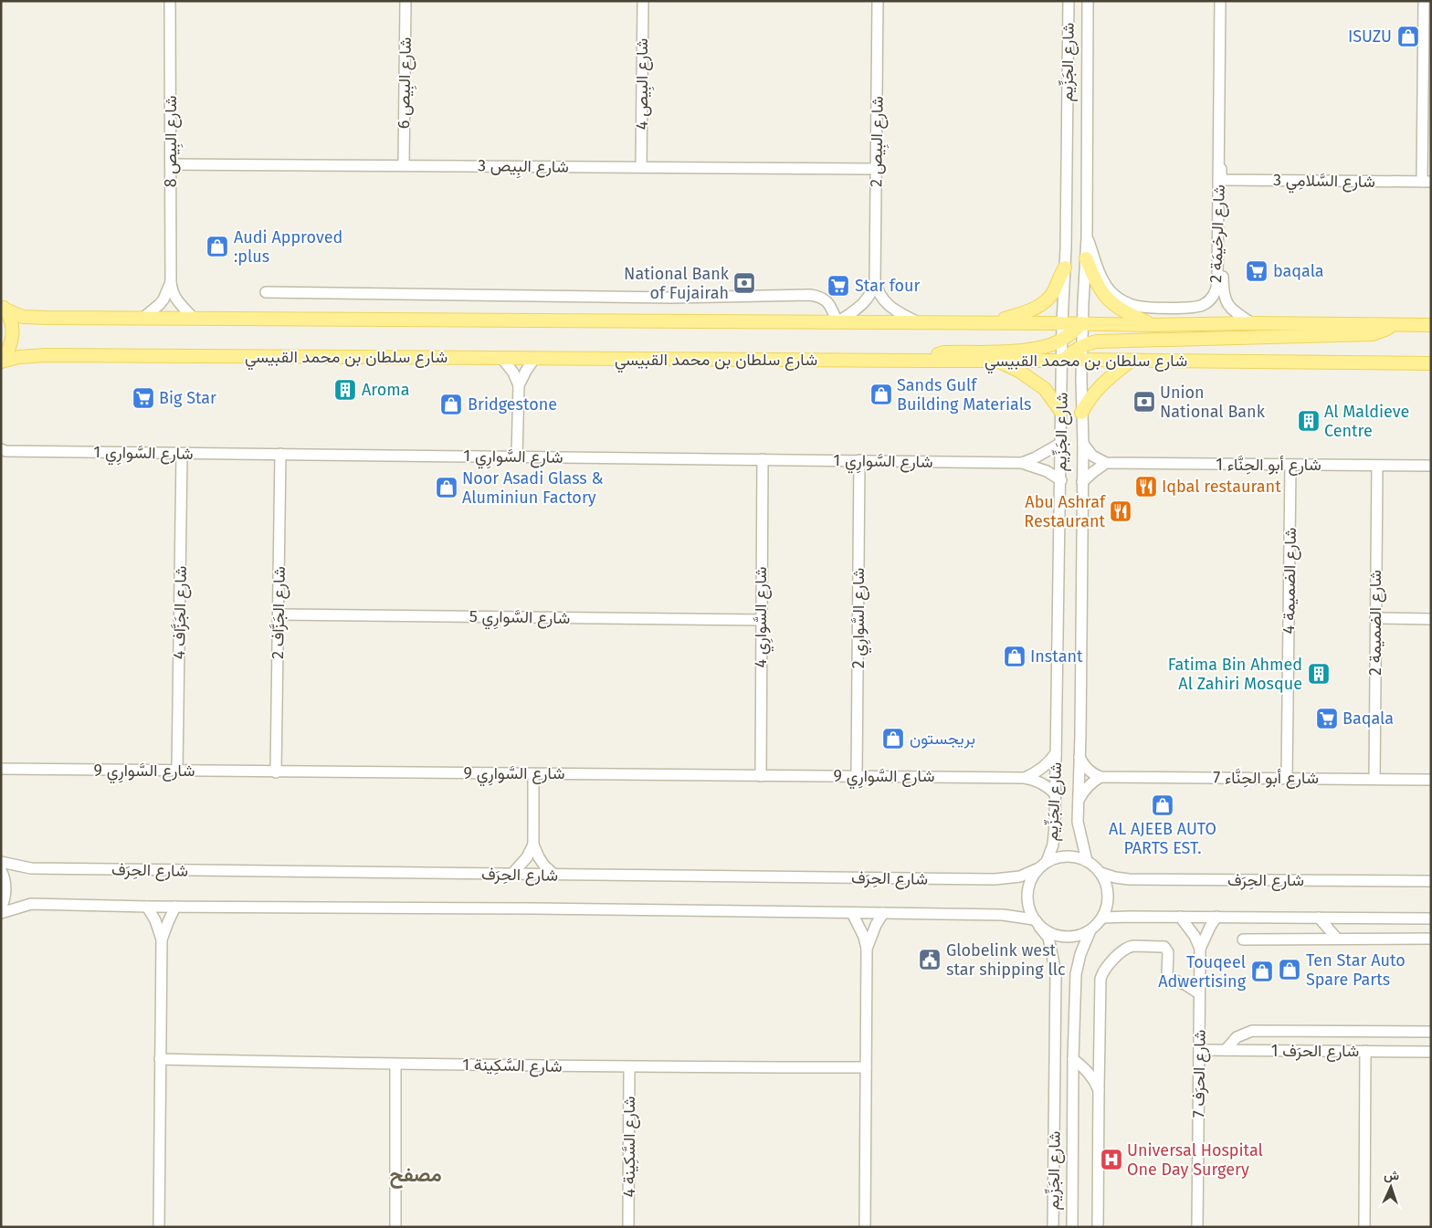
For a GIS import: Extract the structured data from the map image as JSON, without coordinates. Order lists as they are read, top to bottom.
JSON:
{
  "streets": {
    "main road": ["شارع سلطان بن محمد القبيسي"],
    "street": [
      "شارع الجَزِّيم",
      "شارع البِيص 6",
      "شارع البِيص 4",
      "شارع البِيص 8",
      "شارع البِيص 2",
      "شارع البِيص 3",
      "شارع السَّلامِي 3",
      "شارع الرخيمَة 2",
      "شارع السَّوارِي 1",
      "شارع أبو الحِنَّاء 1",
      "شارع الضميمة 4",
      "شارع الجَزَّاف 4",
      "شارع الجَزَّاف 2",
      "شارع السَّوارِي 5",
      "شارع السَّوارِي 4",
      "شارع السَّوارِي 2",
      "شارع الضميمة 2",
      "شارع السَّوارِي 9",
      "شارع أبو الحِنَّاء 7",
      "شارع الحِرَف",
      "شارع الحرَف 1",
      "شارع السَّكِينة 1",
      "شارع الحرَف 7",
      "شارع السَّكِينة 4"
    ]
  },
  "crossings": [
    ["شارع الجَزِّيم", "شارع الرخيمَة 2"],
    ["شارع الجَزِّيم", "شارع سلطان بن محمد القبيسي"],
    ["شارع الجَزِّيم", "شارع السَّوارِي 1"],
    ["شارع الجَزِّيم", "شارع السَّوارِي 9"],
    ["شارع الجَزِّيم", "شارع الحِرَف"],
    ["شارع البِيص 6", "شارع البِيص 3"],
    ["شارع البِيص 4", "شارع البِيص 3"],
    ["شارع البِيص 8", "شارع البِيص 3"],
    ["شارع البِيص 2", "شارع البِيص 3"],
    ["شارع السَّلامِي 3", "شارع الرخيمَة 2"],
    ["شارع السَّوارِي 1", "شارع الجَزَّاف 4"],
    ["شارع السَّوارِي 1", "شارع الجَزَّاف 2"],
    ["شارع السَّوارِي 1", "شارع السَّوارِي 4"],
    ["شارع السَّوارِي 1", "شارع السَّوارِي 2"],
    ["شارع أبو الحِنَّاء 1", "شارع الضميمة 4"],
    ["شارع أبو الحِنَّاء 1", "شارع الضميمة 2"],
    ["شارع الضميمة 4", "شارع أبو الحِنَّاء 7"],
    ["شارع الجَزَّاف 4", "شارع السَّوارِي 9"],
    ["شارع الجَزَّاف 2", "شارع السَّوارِي 5"],
    ["شارع الجَزَّاف 2", "شارع السَّوارِي 9"],
    ["شارع السَّوارِي 5", "شارع السَّوارِي 4"],
    ["شارع السَّوارِي 4", "شارع السَّوارِي 9"],
    ["شارع السَّوارِي 2", "شارع السَّوارِي 9"],
    ["شارع الضميمة 2", "شارع أبو الحِنَّاء 7"],
    ["شارع الحرَف 1", "شارع الحرَف 7"],
    ["شارع السَّكِينة 1", "شارع السَّكِينة 4"]
  ],
  "districts": ["مصفح"],
  "places": {
    "shop": [
      "ISUZU",
      "Audi Approved :plus",
      "Sands Gulf Building Materials",
      "Bridgestone",
      "Noor Asadi Glass & Aluminiun Factory",
      "Instant",
      "بريجستون",
      "AL AJEEB AUTO PARTS EST.",
      "Ten Star Auto Spare Parts",
      "Touqeel Adwertising"
    ],
    "supermarket": [
      "baqala",
      "Star four",
      "Big Star",
      "Baqala"
    ],
    "bank": ["National Bank of Fujairah", "Union National Bank"],
    "building": ["Aroma", "Al Maldieve Centre", "Fatima Bin Ahmed Al Zahiri Mosque"],
    "restaurant": ["Iqbal restaurant", "Abu Ashraf Restaurant"],
    "public building": ["Globelink west star shipping llc"],
    "hospital": ["Universal Hospital One Day Surgery"]
  },
  "north": "top"
}
